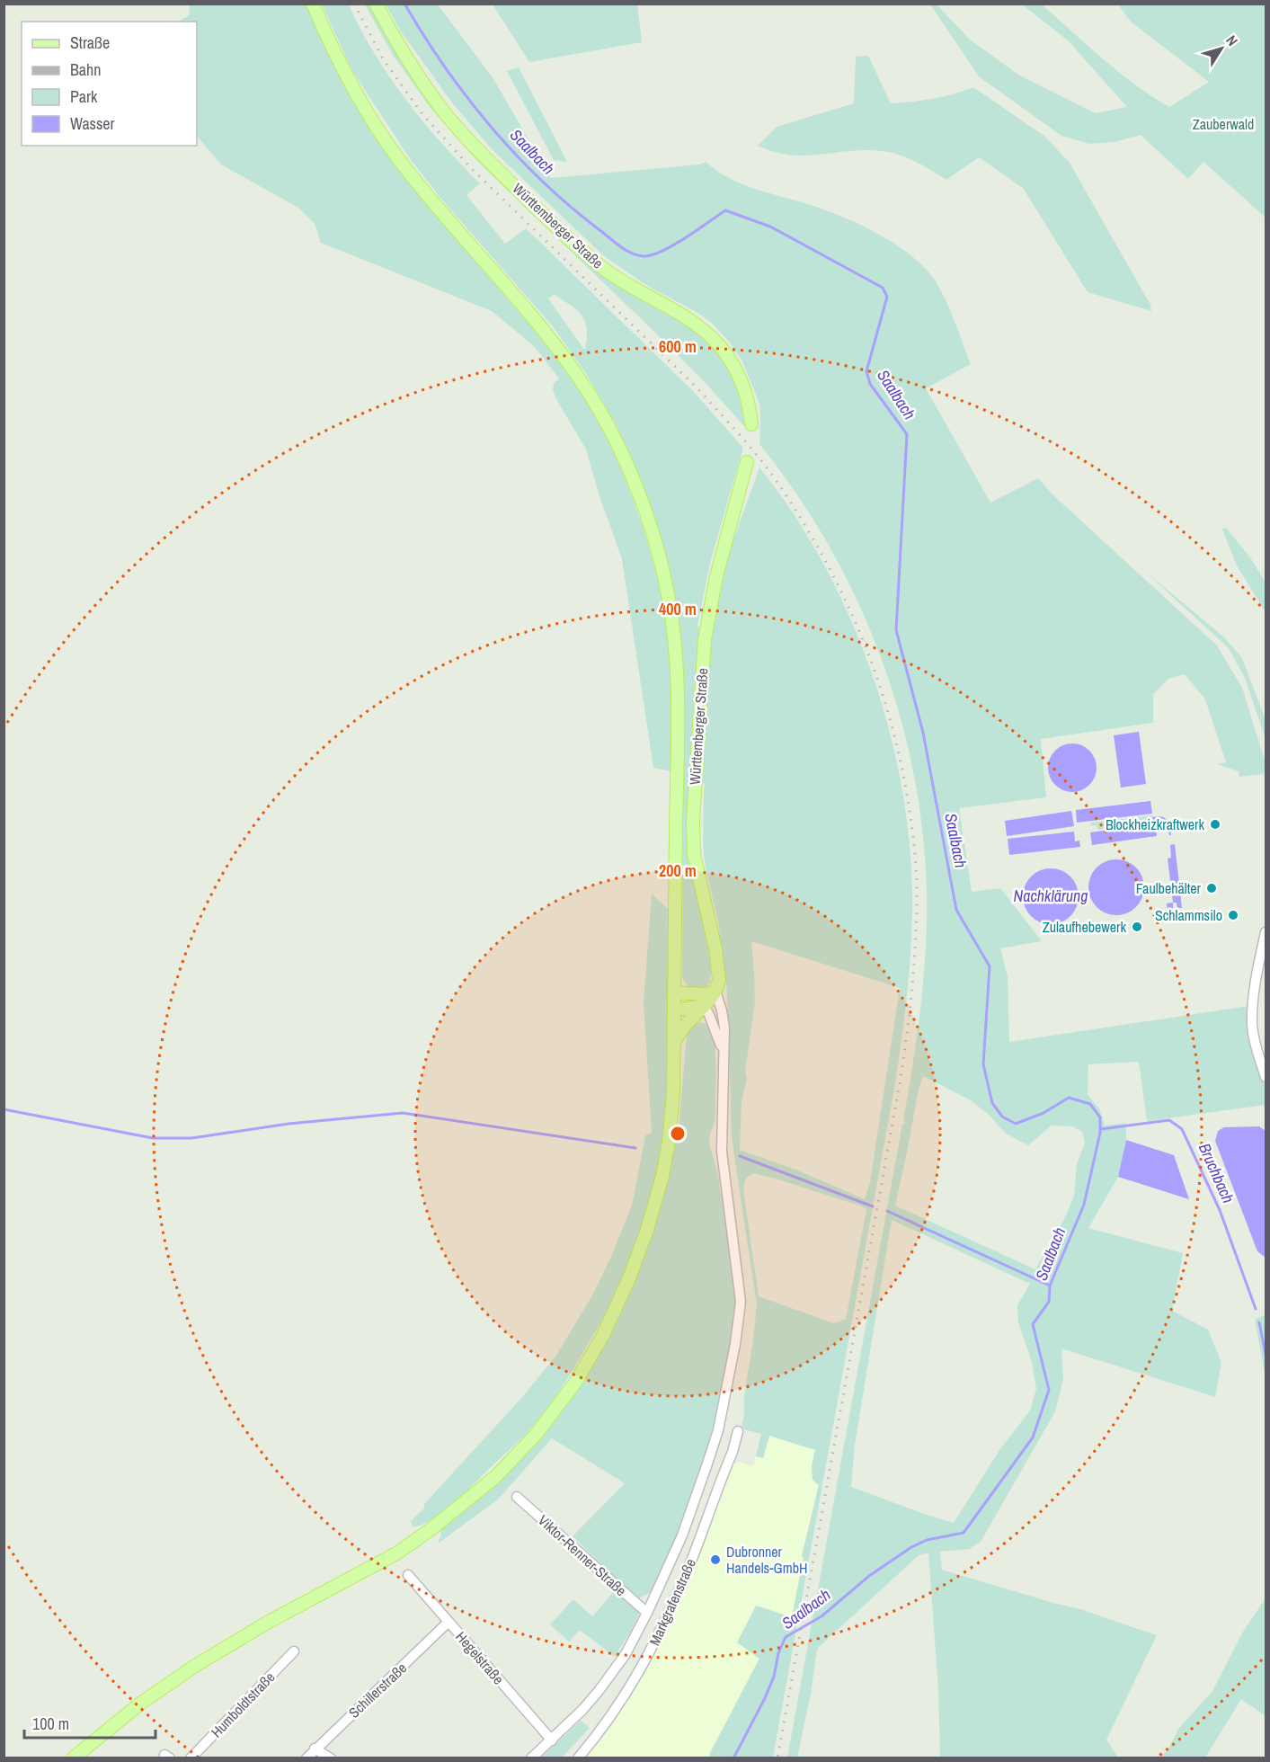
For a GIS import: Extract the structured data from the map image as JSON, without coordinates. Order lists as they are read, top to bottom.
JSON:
{
  "streets": {
    "main road": ["Württemberger Straße"],
    "street": [
      "Viktor-Renner-Straße",
      "Markgrafenstraße",
      "Hegelstraße",
      "Schillerstraße",
      "Humboldtstraße"
    ]
  },
  "crossings": [
    ["Württemberger Straße", "Markgrafenstraße"],
    ["Viktor-Renner-Straße", "Markgrafenstraße"],
    ["Markgrafenstraße", "Hegelstraße"],
    ["Hegelstraße", "Schillerstraße"]
  ],
  "water": ["Saalbach", "Nachklärung", "Bruchbach"],
  "parks": ["Zauberwald"],
  "places": [
    "Blockheizkraftwerk",
    "Faulbehälter",
    "Schlammsilo",
    "Zulaufhebewerk",
    "Dubronner Handels-GmbH"
  ],
  "legend": [
    "Straße",
    "Bahn",
    "Park",
    "Wasser"
  ],
  "scale_bar": "100 m",
  "north": "top right",
  "rings": ["600 m", "400 m", "200 m"]
}
